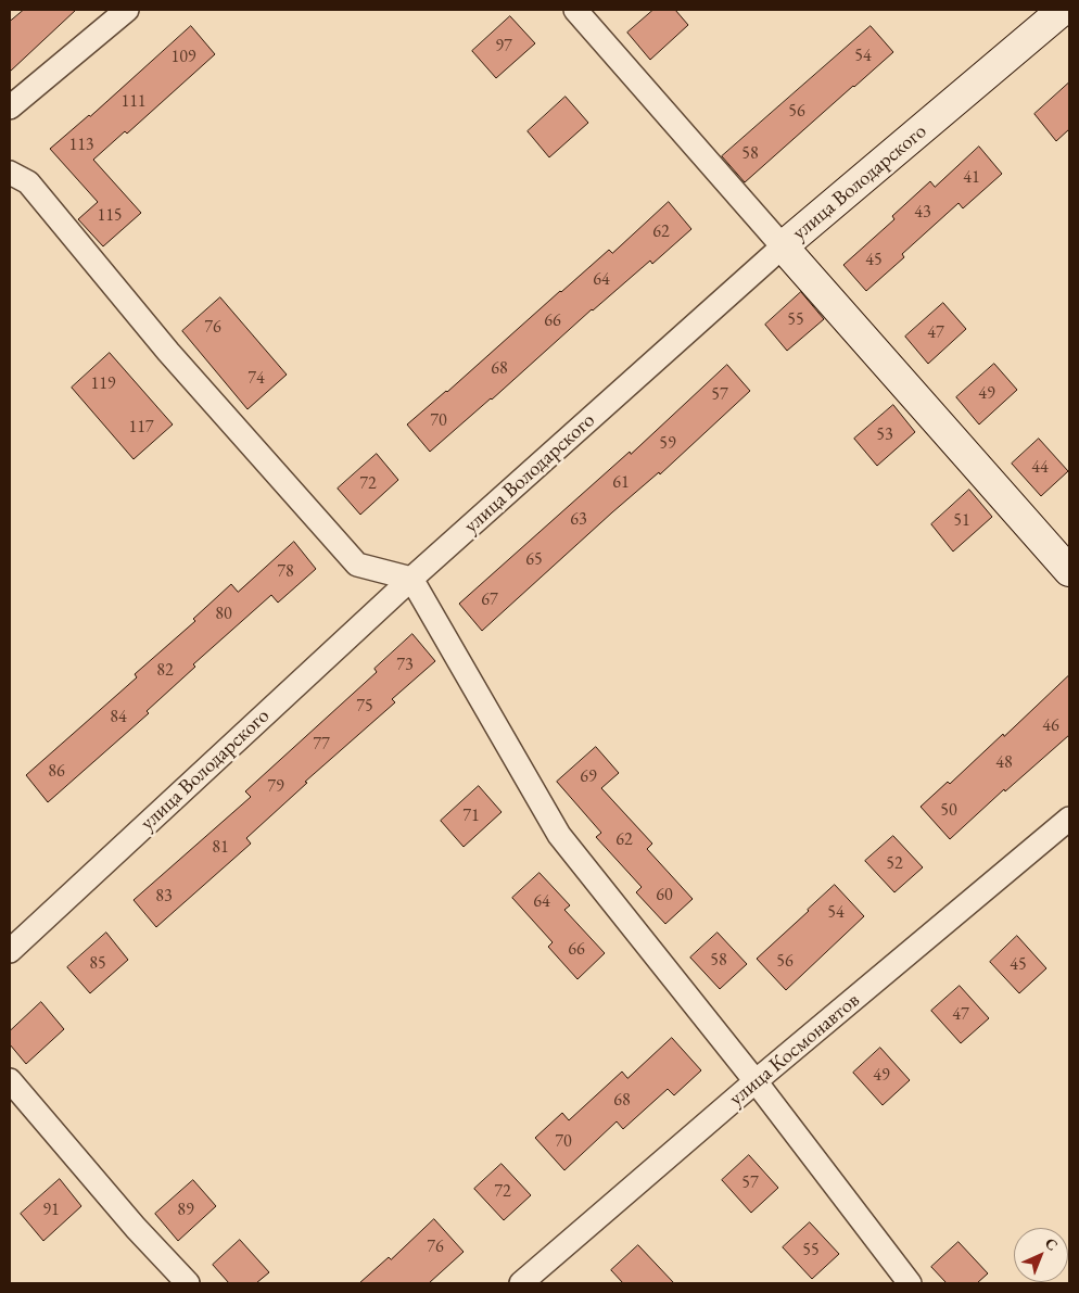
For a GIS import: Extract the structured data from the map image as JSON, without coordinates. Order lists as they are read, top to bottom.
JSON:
{
  "streets": {
    "street": ["улица Володарского", "улица Космонавтов"]
  },
  "house_numbers": [
    "97",
    "54",
    "109",
    "111",
    "56",
    "113",
    "58",
    "41",
    "43",
    "115",
    "62",
    "45",
    "64",
    "55",
    "66",
    "76",
    "47",
    "68",
    "74",
    "119",
    "49",
    "57",
    "70",
    "117",
    "53",
    "59",
    "44",
    "61",
    "72",
    "63",
    "51",
    "65",
    "78",
    "67",
    "80",
    "73",
    "82",
    "75",
    "84",
    "46",
    "77",
    "48",
    "86",
    "69",
    "79",
    "50",
    "71",
    "62",
    "81",
    "52",
    "60",
    "83",
    "64",
    "54",
    "66",
    "58",
    "56",
    "85",
    "45",
    "47",
    "49",
    "68",
    "70",
    "57",
    "72",
    "91",
    "89",
    "76",
    "55"
  ],
  "north": "top right"
}
